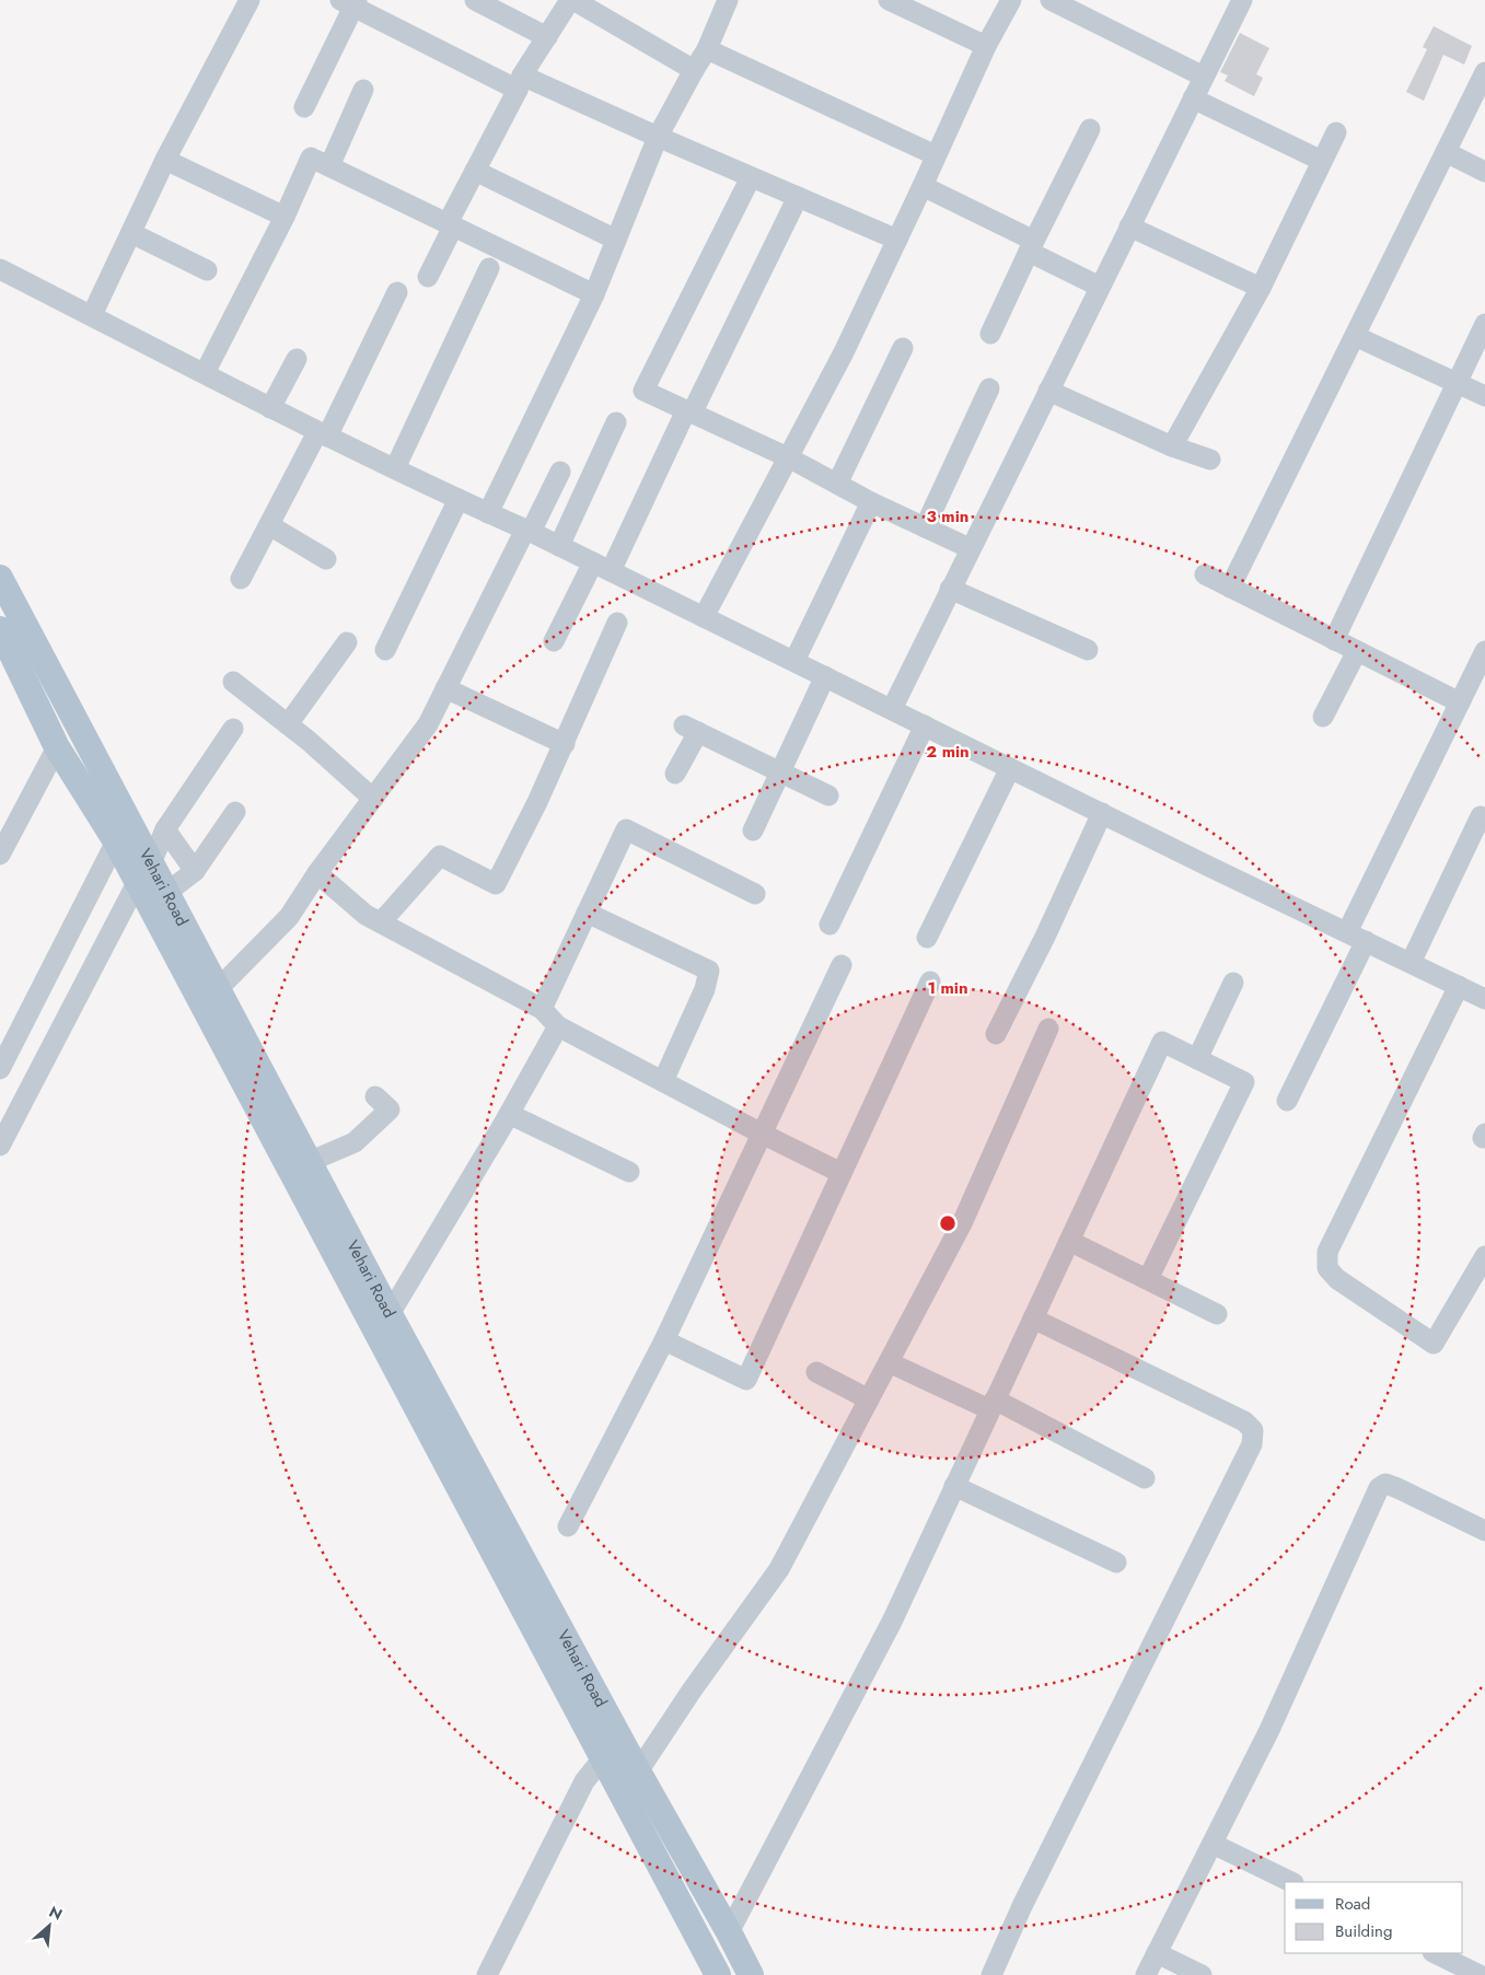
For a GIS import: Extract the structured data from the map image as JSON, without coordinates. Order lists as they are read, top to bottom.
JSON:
{
  "streets": {
    "main road": ["Vehari Road"]
  },
  "legend": ["Road", "Building"],
  "north": "top right",
  "rings": ["3 min", "2 min", "1 min"]
}
